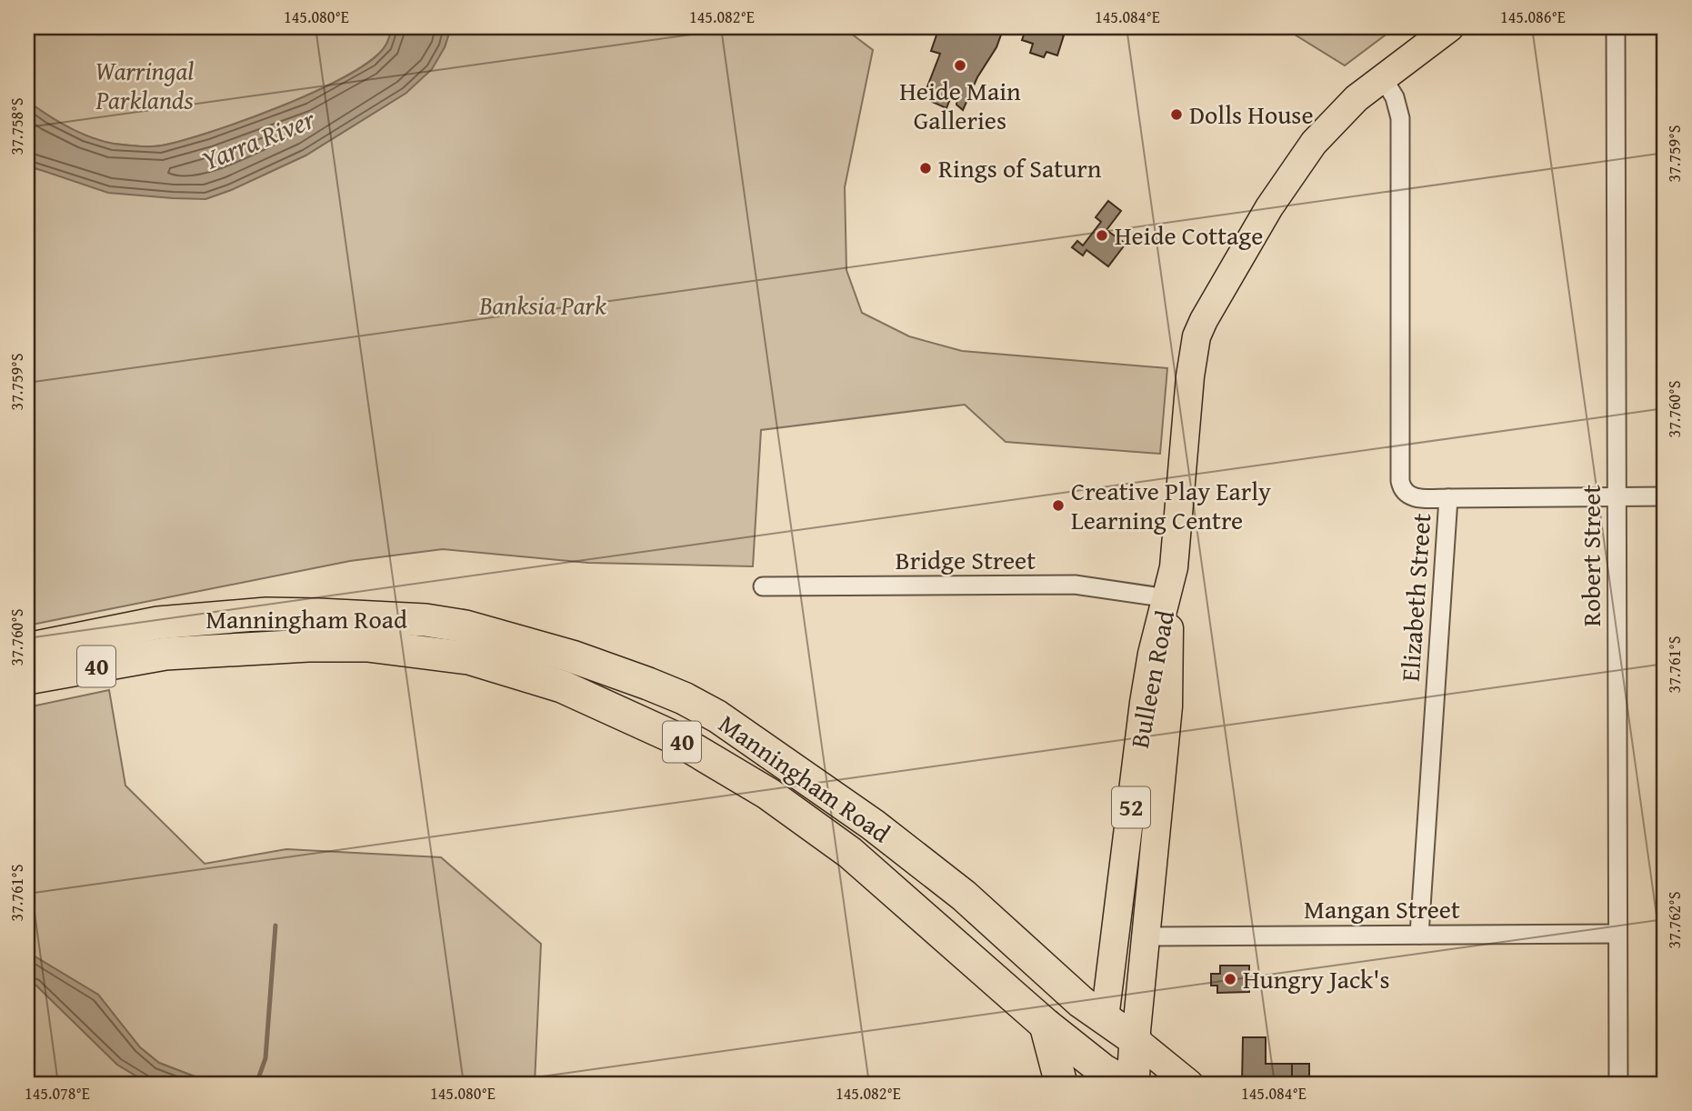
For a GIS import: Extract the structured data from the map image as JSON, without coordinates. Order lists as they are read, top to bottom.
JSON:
{
  "streets": {
    "highway": [
      "Manningham Road",
      "40",
      "Bulleen Road",
      "52"
    ],
    "street": [
      "Robert Street",
      "Bridge Street",
      "Elizabeth Street",
      "Mangan Street"
    ]
  },
  "crossings": [
    ["Robert Street", "Mangan Street"],
    ["Bridge Street", "Bulleen Road"],
    ["Bridge Street", "52"],
    ["Elizabeth Street", "52"],
    ["Elizabeth Street", "Mangan Street"],
    ["Manningham Road", "Bulleen Road"],
    ["Bulleen Road", "52"],
    ["Bulleen Road", "Mangan Street"]
  ],
  "water": ["Yarra River"],
  "parks": ["Warringal Parklands", "Banksia Park"],
  "places": [
    "Heide Main Galleries",
    "Dolls House",
    "Rings of Saturn",
    "Heide Cottage",
    "Creative Play Early Learning Centre",
    "Hungry Jack's"
  ],
  "coordinates": [
    "145.080°E",
    "145.082°E",
    "145.084°E",
    "145.086°E",
    "37.758°S",
    "37.759°S",
    "37.760°S",
    "37.761°S",
    "37.762°S",
    "145.078°E"
  ]
}
